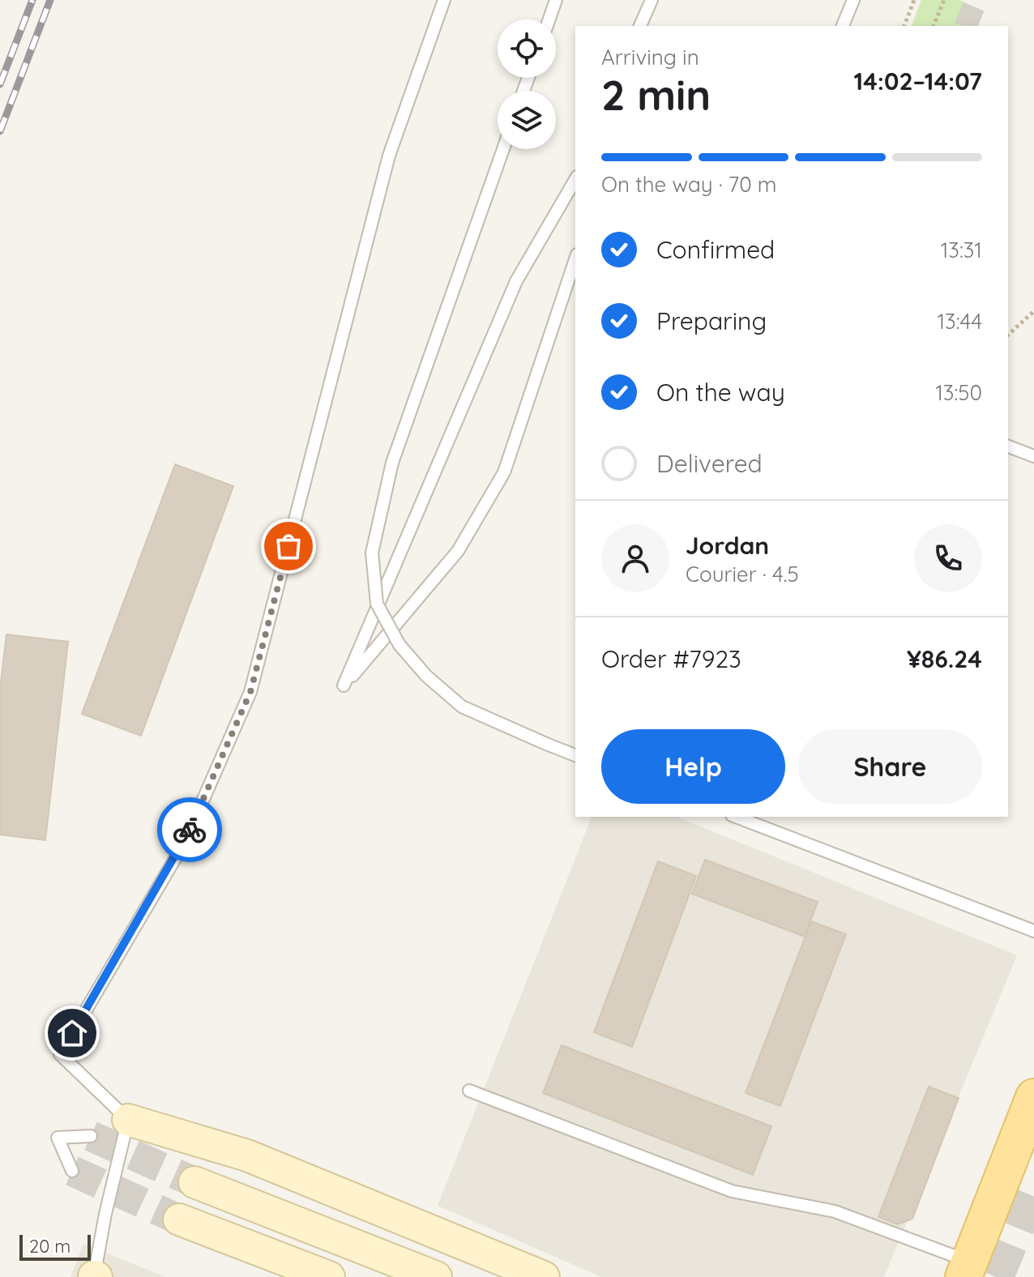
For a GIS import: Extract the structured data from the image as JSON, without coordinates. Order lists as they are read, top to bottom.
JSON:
{
  "scale_bar": "20 m",
  "page": {
    "heading": ["2 min", "Arriving in", "14:02–14:07"],
    "panel": [
      "Jordan",
      "Courier · 4.5",
      "Order #7923",
      "¥86.24"
    ],
    "bar": "On the way · 70 m",
    "list": [
      ["Confirmed", "13:31"],
      ["Preparing", "13:44"],
      ["On the way", "13:50"],
      "Delivered"
    ],
    "buttons": ["Help", "Share"],
    "scale": "20 m"
  }
}
